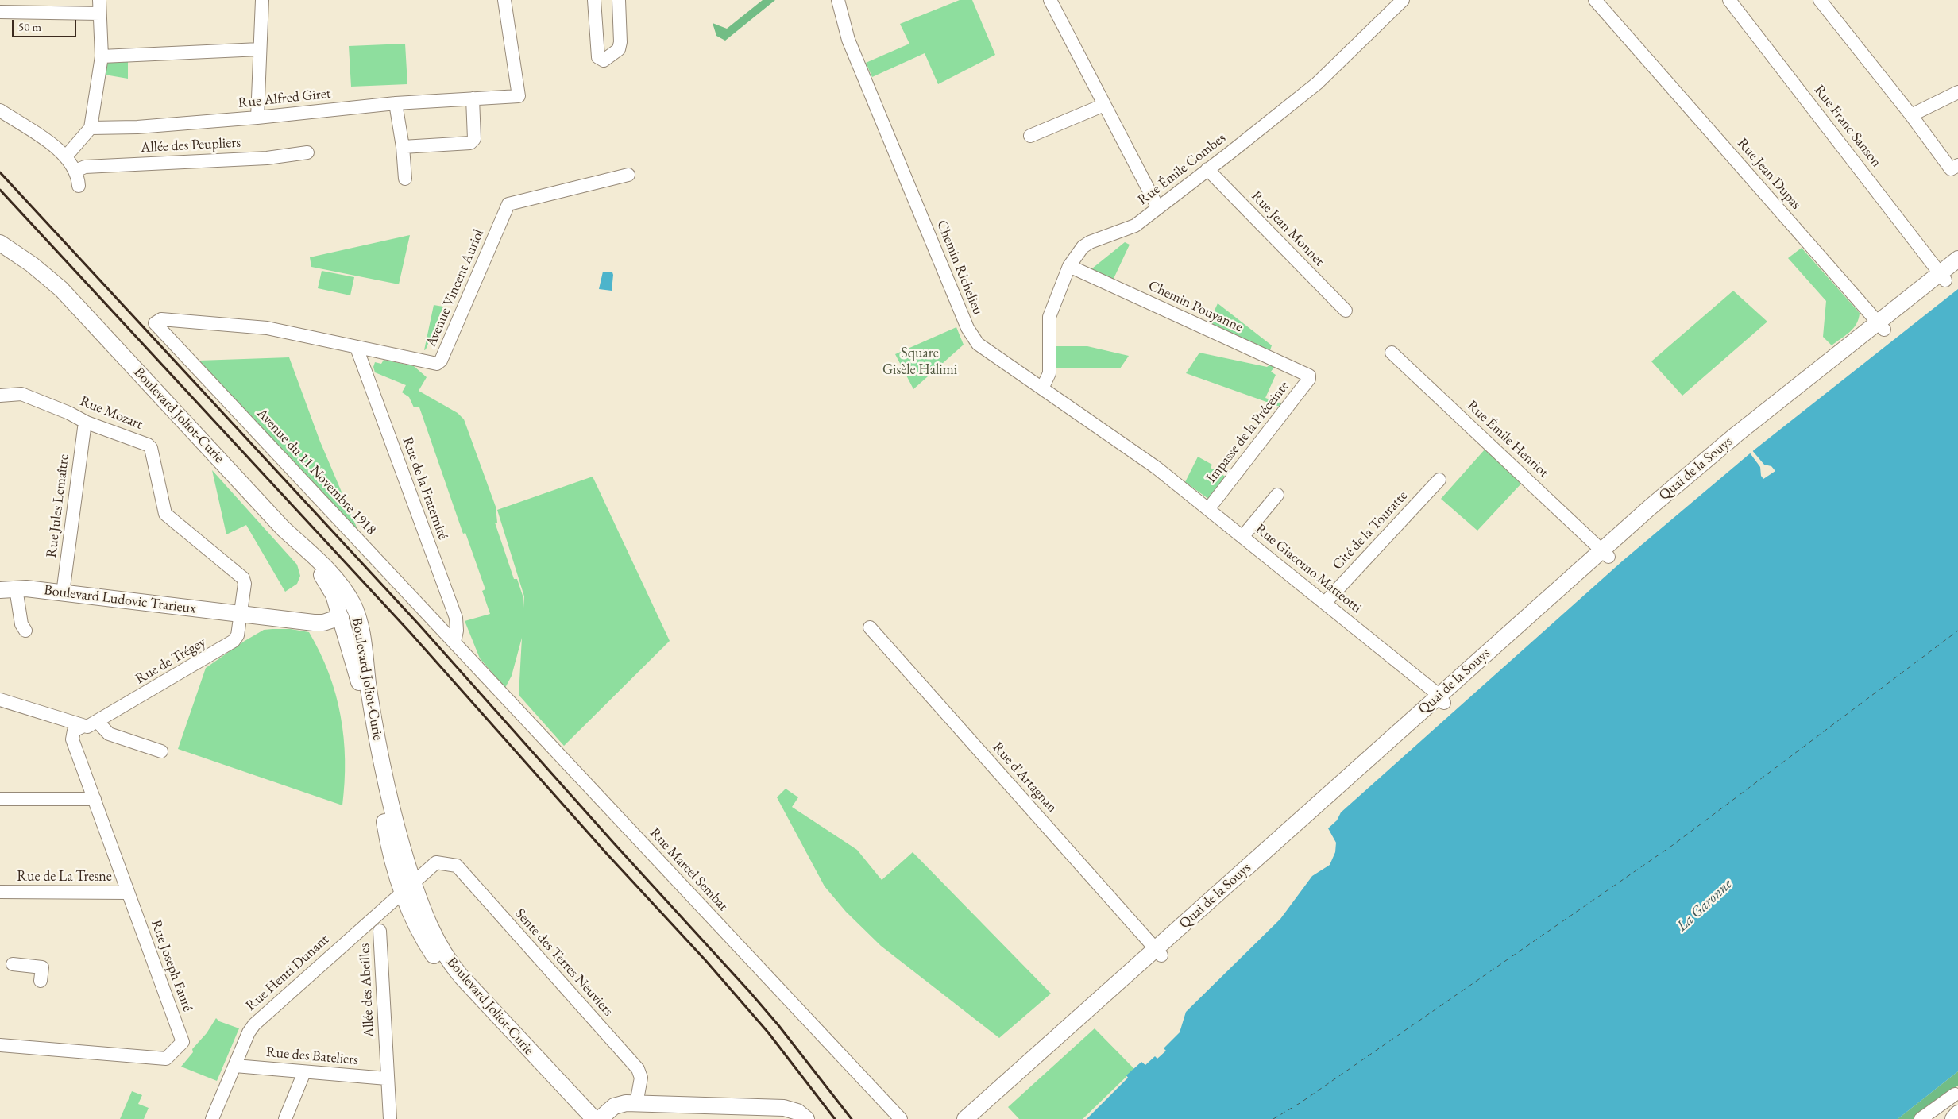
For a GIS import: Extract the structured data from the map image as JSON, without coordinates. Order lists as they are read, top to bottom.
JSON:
{
  "streets": {
    "main road": ["Boulevard Joliot-Curie", "Quai de la Souys", "Boulevard Ludovic Trarieux"],
    "street": [
      "Rue Alfred Giret",
      "Rue Franc Sanson",
      "Allée des Peupliers",
      "Rue Émile Combes",
      "Rue Jean Dupas",
      "Rue Jean Monnet",
      "Chemin Richelieu",
      "Avenue Vincent Auriol",
      "Chemin Pouyanne",
      "Rue Mozart",
      "Impasse de la Préceinte",
      "Rue Émile Henriot",
      "Avenue du 11 Novembre 1918",
      "Rue de la Fraternité",
      "Rue Jules Lemaître",
      "Cité de la Touratte",
      "Rue Giacomo Matteotti",
      "Rue de Trégey",
      "Rue d'Artagnan",
      "Rue Marcel Sembat",
      "Rue de La Tresne",
      "Sente des Terres Neuviers",
      "Rue Joseph Fauré",
      "Rue Henri Dunant",
      "Allée des Abeilles",
      "Rue des Bateliers"
    ]
  },
  "crossings": [
    ["Rue Franc Sanson", "Quai de la Souys"],
    ["Rue Émile Combes", "Rue Jean Monnet"],
    ["Rue Émile Combes", "Chemin Richelieu"],
    ["Rue Émile Combes", "Chemin Pouyanne"],
    ["Rue Jean Dupas", "Quai de la Souys"],
    ["Chemin Richelieu", "Rue Giacomo Matteotti"],
    ["Avenue Vincent Auriol", "Avenue du 11 Novembre 1918"],
    ["Avenue Vincent Auriol", "Rue de la Fraternité"],
    ["Chemin Pouyanne", "Impasse de la Préceinte"],
    ["Rue Mozart", "Rue Jules Lemaître"],
    ["Rue Mozart", "Boulevard Ludovic Trarieux"],
    ["Rue Mozart", "Rue de Trégey"],
    ["Boulevard Joliot-Curie", "Boulevard Ludovic Trarieux"],
    ["Boulevard Joliot-Curie", "Rue Henri Dunant"],
    ["Impasse de la Préceinte", "Rue Giacomo Matteotti"],
    ["Rue Émile Henriot", "Quai de la Souys"],
    ["Quai de la Souys", "Rue Giacomo Matteotti"],
    ["Quai de la Souys", "Rue d'Artagnan"],
    ["Avenue du 11 Novembre 1918", "Rue de la Fraternité"],
    ["Avenue du 11 Novembre 1918", "Rue Marcel Sembat"],
    ["Rue de la Fraternité", "Rue Marcel Sembat"],
    ["Rue Jules Lemaître", "Boulevard Ludovic Trarieux"],
    ["Cité de la Touratte", "Rue Giacomo Matteotti"],
    ["Boulevard Ludovic Trarieux", "Rue de Trégey"],
    ["Rue de Trégey", "Rue Joseph Fauré"],
    ["Rue de La Tresne", "Rue Joseph Fauré"],
    ["Sente des Terres Neuviers", "Rue Henri Dunant"],
    ["Rue Henri Dunant", "Rue des Bateliers"],
    ["Allée des Abeilles", "Rue des Bateliers"]
  ],
  "water": ["La Garonne"],
  "parks": ["Square Gisèle Halimi"],
  "scale_bar": "50 m"
}
